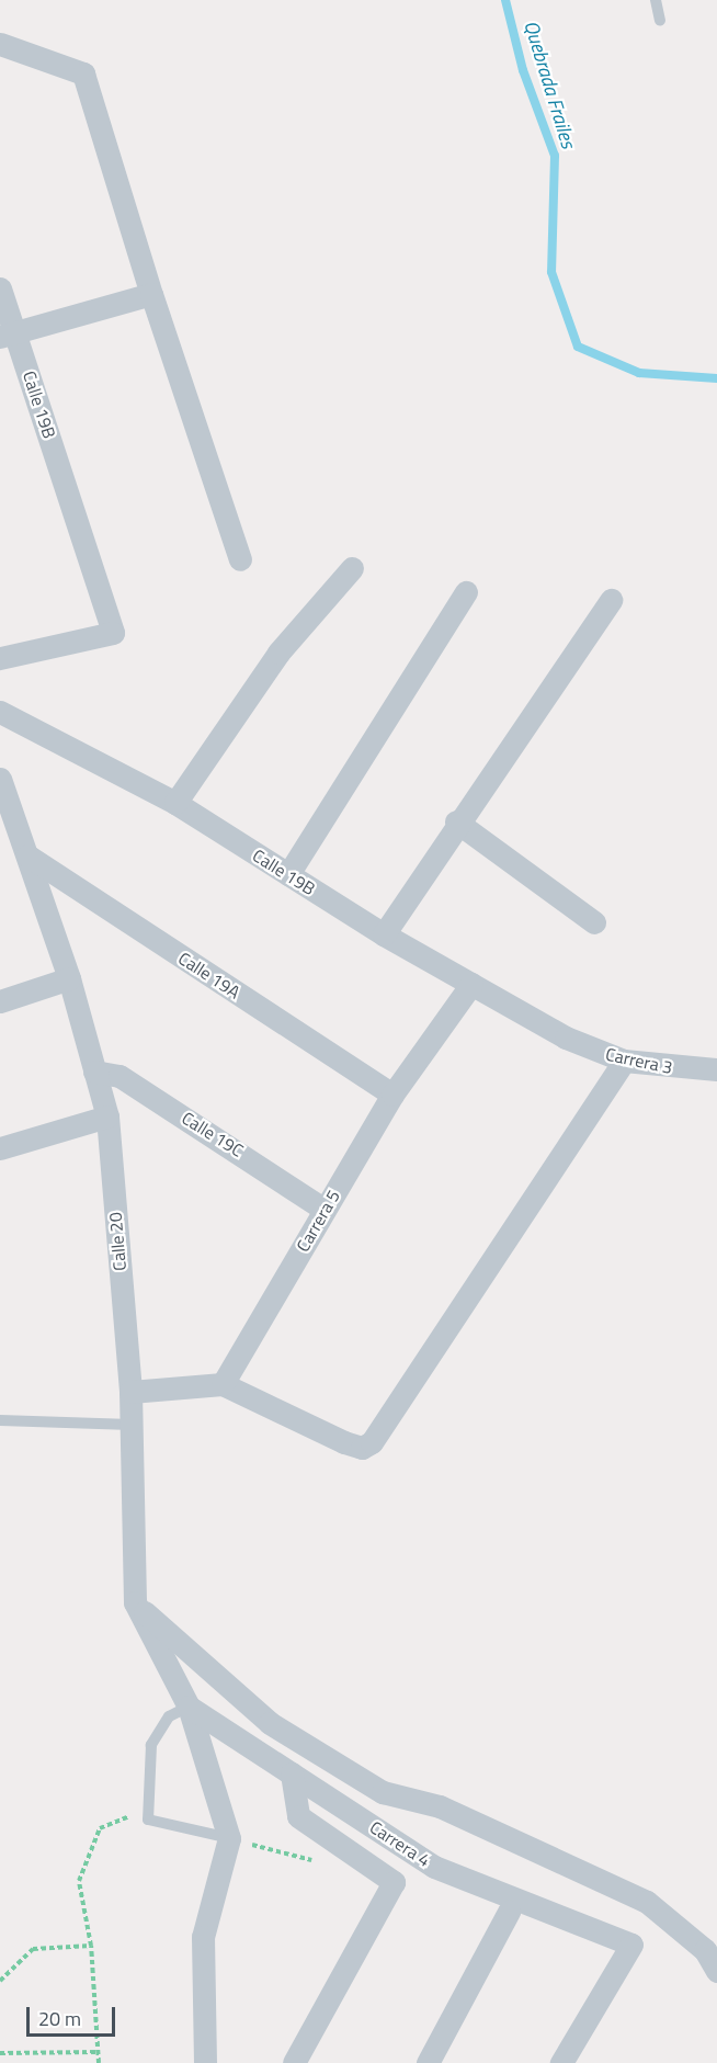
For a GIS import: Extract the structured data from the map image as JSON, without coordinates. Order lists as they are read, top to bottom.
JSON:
{
  "streets": {
    "street": [
      "Calle 19B",
      "Calle 19A",
      "Carrera 3",
      "Calle 19C",
      "Carrera 5",
      "Calle 20",
      "Carrera 4"
    ]
  },
  "crossings": [
    ["Calle 19B", "Carrera 3"],
    ["Calle 19B", "Carrera 5"],
    ["Calle 19A", "Carrera 5"],
    ["Calle 19A", "Calle 20"],
    ["Calle 19C", "Carrera 5"],
    ["Calle 19C", "Calle 20"],
    ["Calle 20", "Carrera 4"]
  ],
  "water": ["Quebrada Frailes"],
  "scale_bar": "20 m"
}
